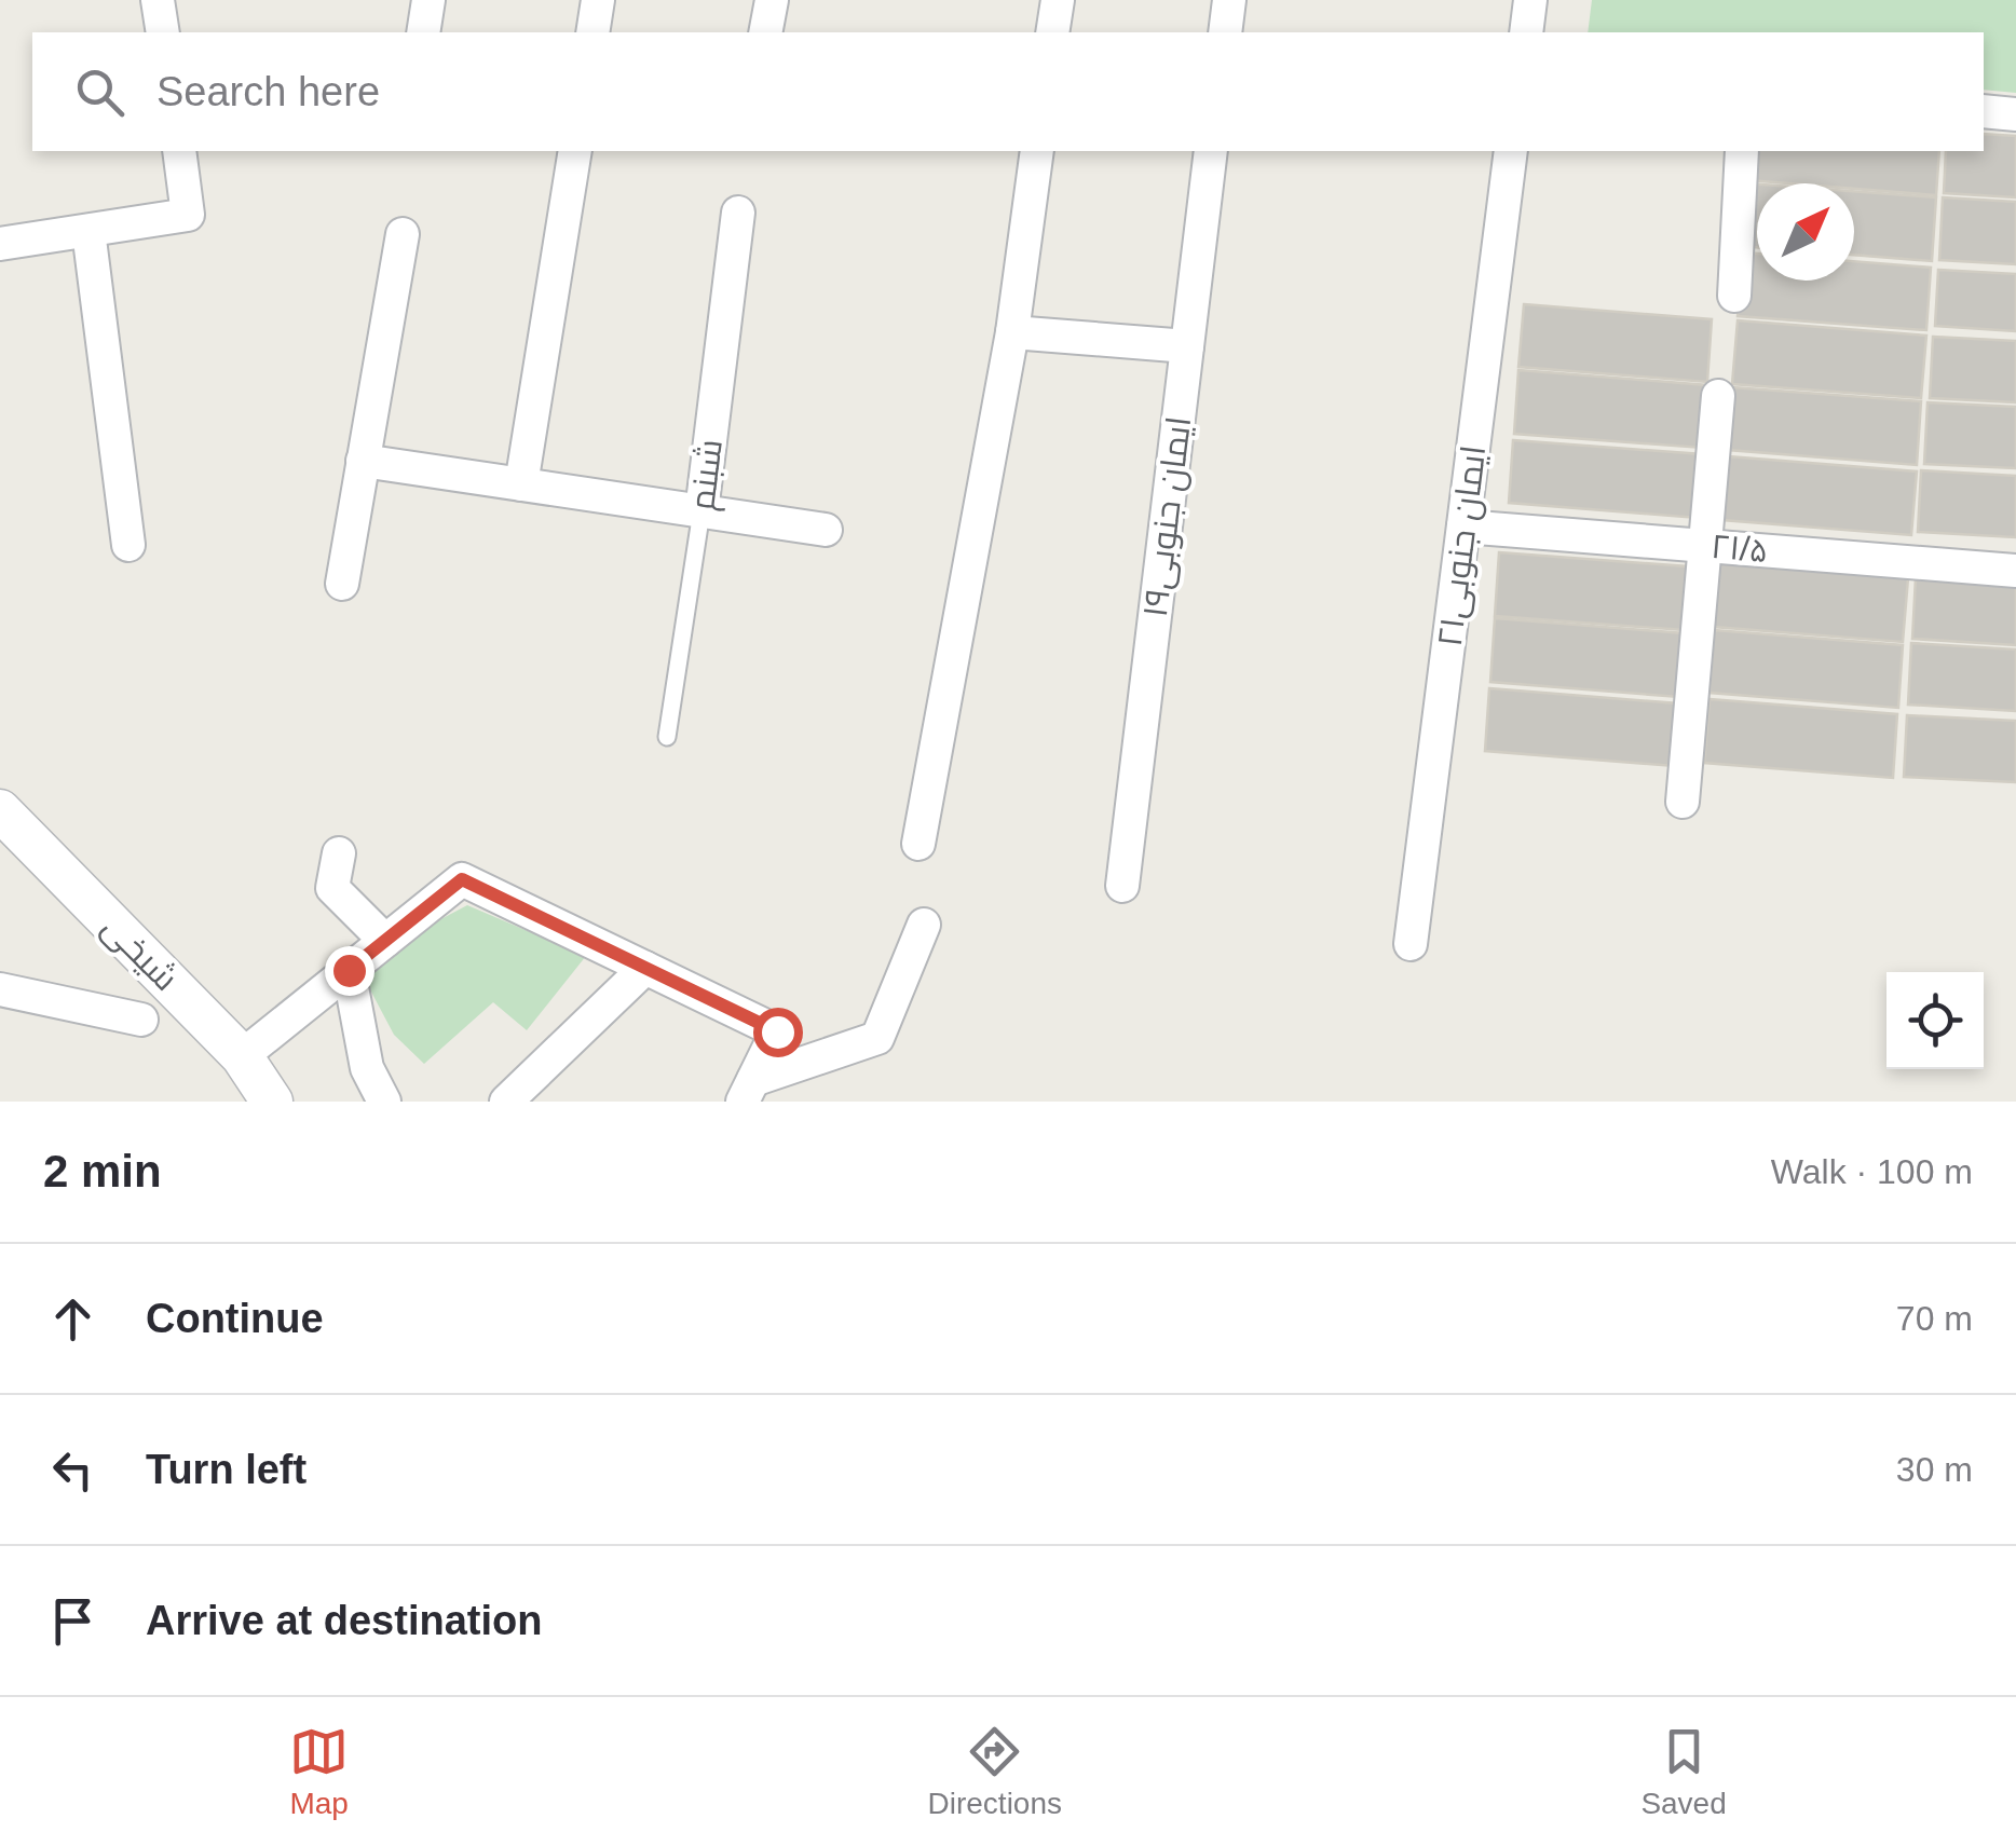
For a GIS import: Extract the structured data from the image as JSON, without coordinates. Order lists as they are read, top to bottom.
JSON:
{
  "streets": {
    "street": [
      "شبنم",
      "ایمان جنوبی۱۹",
      "ایمان جنوبی۲۱",
      "۲۱/۵",
      "شیخی"
    ]
  },
  "crossings": [
    ["ایمان جنوبی۲۱", "۲۱/۵"]
  ],
  "north": "top right",
  "page": {
    "search": "Search here",
    "heading": ["2 min", "Walk · 100 m"],
    "list": [
      ["Continue", "70 m"],
      ["Turn left", "30 m"],
      "Arrive at destination"
    ],
    "nav": ["Map", "Directions", "Saved"]
  }
}
